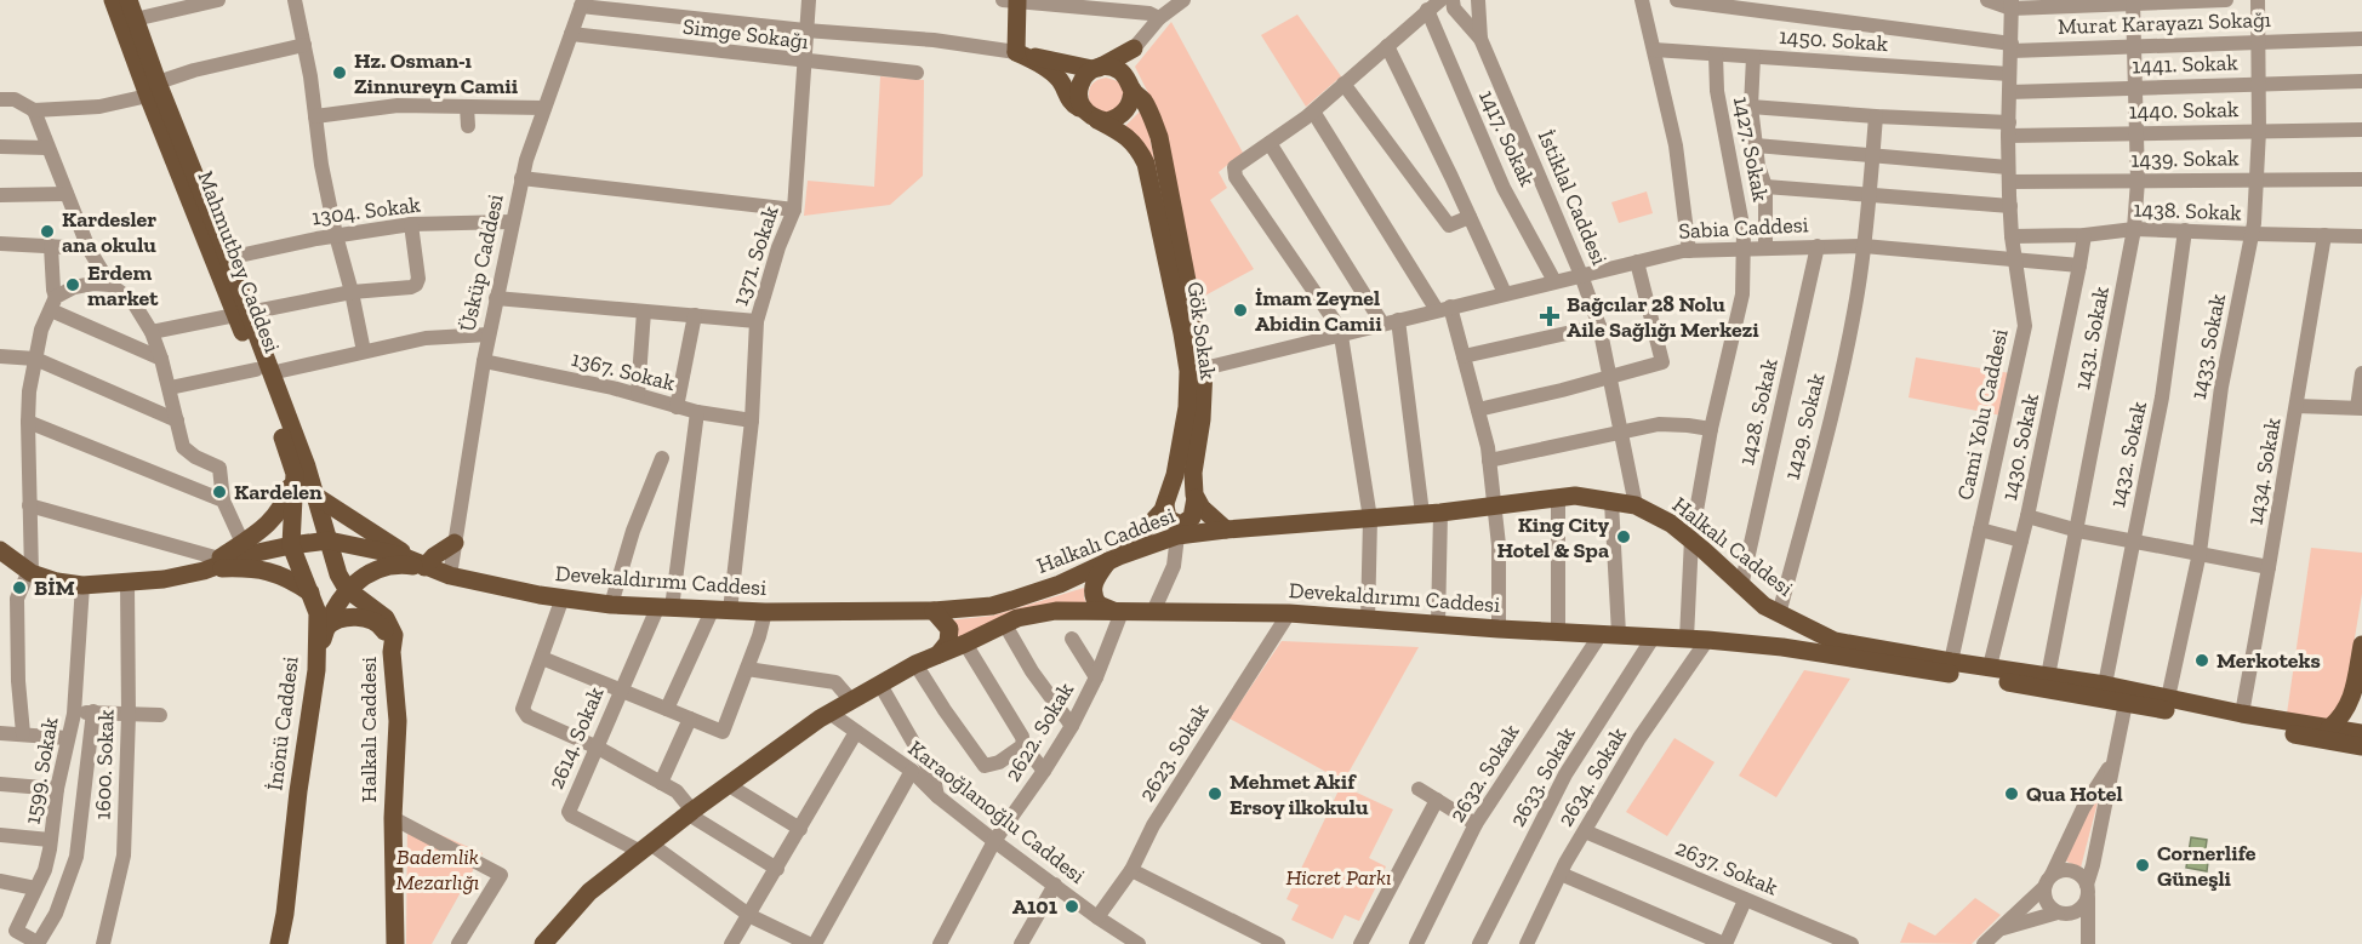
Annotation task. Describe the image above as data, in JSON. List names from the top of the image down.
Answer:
{
  "streets": {
    "main road": [
      "Mahmutbey Caddesi",
      "Gök Sokak",
      "Halkalı Caddesi",
      "Devekaldırımı Caddesi",
      "İnönü Caddesi"
    ],
    "street": [
      "Murat Karayazı Sokağı",
      "Simge Sokağı",
      "1450. Sokak",
      "1441. Sokak",
      "1440. Sokak",
      "1417. Sokak",
      "1427. Sokak",
      "1439. Sokak",
      "İstiklal Caddesi",
      "1304. Sokak",
      "1438. Sokak",
      "Sabia Caddesi",
      "1371. Sokak",
      "Üsküp Caddesi",
      "1431. Sokak",
      "1433. Sokak",
      "1367. Sokak",
      "1428. Sokak",
      "Cami Yolu Caddesi",
      "1429. Sokak",
      "1430. Sokak",
      "1432. Sokak",
      "1434. Sokak",
      "2622. Sokak",
      "2614. Sokak",
      "2623. Sokak",
      "1600. Sokak",
      "1599. Sokak",
      "2632. Sokak",
      "2633. Sokak",
      "2634. Sokak",
      "Karaoğlanoğlu Caddesi",
      "2637. Sokak"
    ]
  },
  "crossings": [
    ["Murat Karayazı Sokağı", "1431. Sokak"],
    ["Murat Karayazı Sokağı", "1433. Sokak"],
    ["Murat Karayazı Sokağı", "Cami Yolu Caddesi"],
    ["Simge Sokağı", "1371. Sokak"],
    ["Simge Sokağı", "Üsküp Caddesi"],
    ["1450. Sokak", "1427. Sokak"],
    ["1450. Sokak", "Cami Yolu Caddesi"],
    ["1441. Sokak", "1431. Sokak"],
    ["1441. Sokak", "1433. Sokak"],
    ["1441. Sokak", "Cami Yolu Caddesi"],
    ["1440. Sokak", "1431. Sokak"],
    ["1440. Sokak", "1433. Sokak"],
    ["1440. Sokak", "Cami Yolu Caddesi"],
    ["1440. Sokak", "1429. Sokak"],
    ["1417. Sokak", "Sabia Caddesi"],
    ["1427. Sokak", "Sabia Caddesi"],
    ["1427. Sokak", "Halkalı Caddesi"],
    ["1427. Sokak", "Devekaldırımı Caddesi"],
    ["1439. Sokak", "1431. Sokak"],
    ["1439. Sokak", "1433. Sokak"],
    ["1439. Sokak", "Cami Yolu Caddesi"],
    ["1439. Sokak", "1429. Sokak"],
    ["İstiklal Caddesi", "Sabia Caddesi"],
    ["İstiklal Caddesi", "Halkalı Caddesi"],
    ["1304. Sokak", "Mahmutbey Caddesi"],
    ["1304. Sokak", "Üsküp Caddesi"],
    ["1438. Sokak", "1431. Sokak"],
    ["1438. Sokak", "1433. Sokak"],
    ["1438. Sokak", "Cami Yolu Caddesi"],
    ["1438. Sokak", "1430. Sokak"],
    ["1438. Sokak", "1432. Sokak"],
    ["1438. Sokak", "1434. Sokak"],
    ["Sabia Caddesi", "Gök Sokak"],
    ["Sabia Caddesi", "1428. Sokak"],
    ["Sabia Caddesi", "Cami Yolu Caddesi"],
    ["Sabia Caddesi", "1429. Sokak"],
    ["Sabia Caddesi", "1430. Sokak"],
    ["1371. Sokak", "1367. Sokak"],
    ["1371. Sokak", "Devekaldırımı Caddesi"],
    ["Mahmutbey Caddesi", "Halkalı Caddesi"],
    ["Mahmutbey Caddesi", "Devekaldırımı Caddesi"],
    ["Mahmutbey Caddesi", "İnönü Caddesi"],
    ["Üsküp Caddesi", "1367. Sokak"],
    ["Üsküp Caddesi", "Devekaldırımı Caddesi"],
    ["Gök Sokak", "Halkalı Caddesi"],
    ["1431. Sokak", "Halkalı Caddesi"],
    ["1433. Sokak", "Halkalı Caddesi"],
    ["1367. Sokak", "2614. Sokak"],
    ["1428. Sokak", "Halkalı Caddesi"],
    ["Cami Yolu Caddesi", "Halkalı Caddesi"],
    ["1429. Sokak", "Halkalı Caddesi"],
    ["1430. Sokak", "Halkalı Caddesi"],
    ["1432. Sokak", "Halkalı Caddesi"],
    ["1434. Sokak", "Halkalı Caddesi"],
    ["Halkalı Caddesi", "Devekaldırımı Caddesi"],
    ["Devekaldırımı Caddesi", "İnönü Caddesi"],
    ["Devekaldırımı Caddesi", "2622. Sokak"],
    ["Devekaldırımı Caddesi", "2614. Sokak"],
    ["Devekaldırımı Caddesi", "2623. Sokak"],
    ["Devekaldırımı Caddesi", "2632. Sokak"],
    ["Devekaldırımı Caddesi", "2633. Sokak"],
    ["Devekaldırımı Caddesi", "2634. Sokak"],
    ["2622. Sokak", "Karaoğlanoğlu Caddesi"],
    ["2623. Sokak", "Karaoğlanoğlu Caddesi"],
    ["2634. Sokak", "2637. Sokak"]
  ],
  "parks": ["Bademlik Mezarlığı", "Hicret Parkı"],
  "places": {
    "other": [
      "Hz. Osman-ı Zinnureyn Camii",
      "Kardesler ana okulu",
      "Erdem market",
      "İmam Zeynel Abidin Camii",
      "Kardelen",
      "King City Hotel & Spa",
      "BİM",
      "Merkoteks",
      "Mehmet Akif Ersoy ilkokulu",
      "Qua Hotel",
      "Cornerlife Güneşli",
      "A101"
    ],
    "health": ["Bağcılar 28 Nolu Aile Sağlığı Merkezi"]
  }
}
